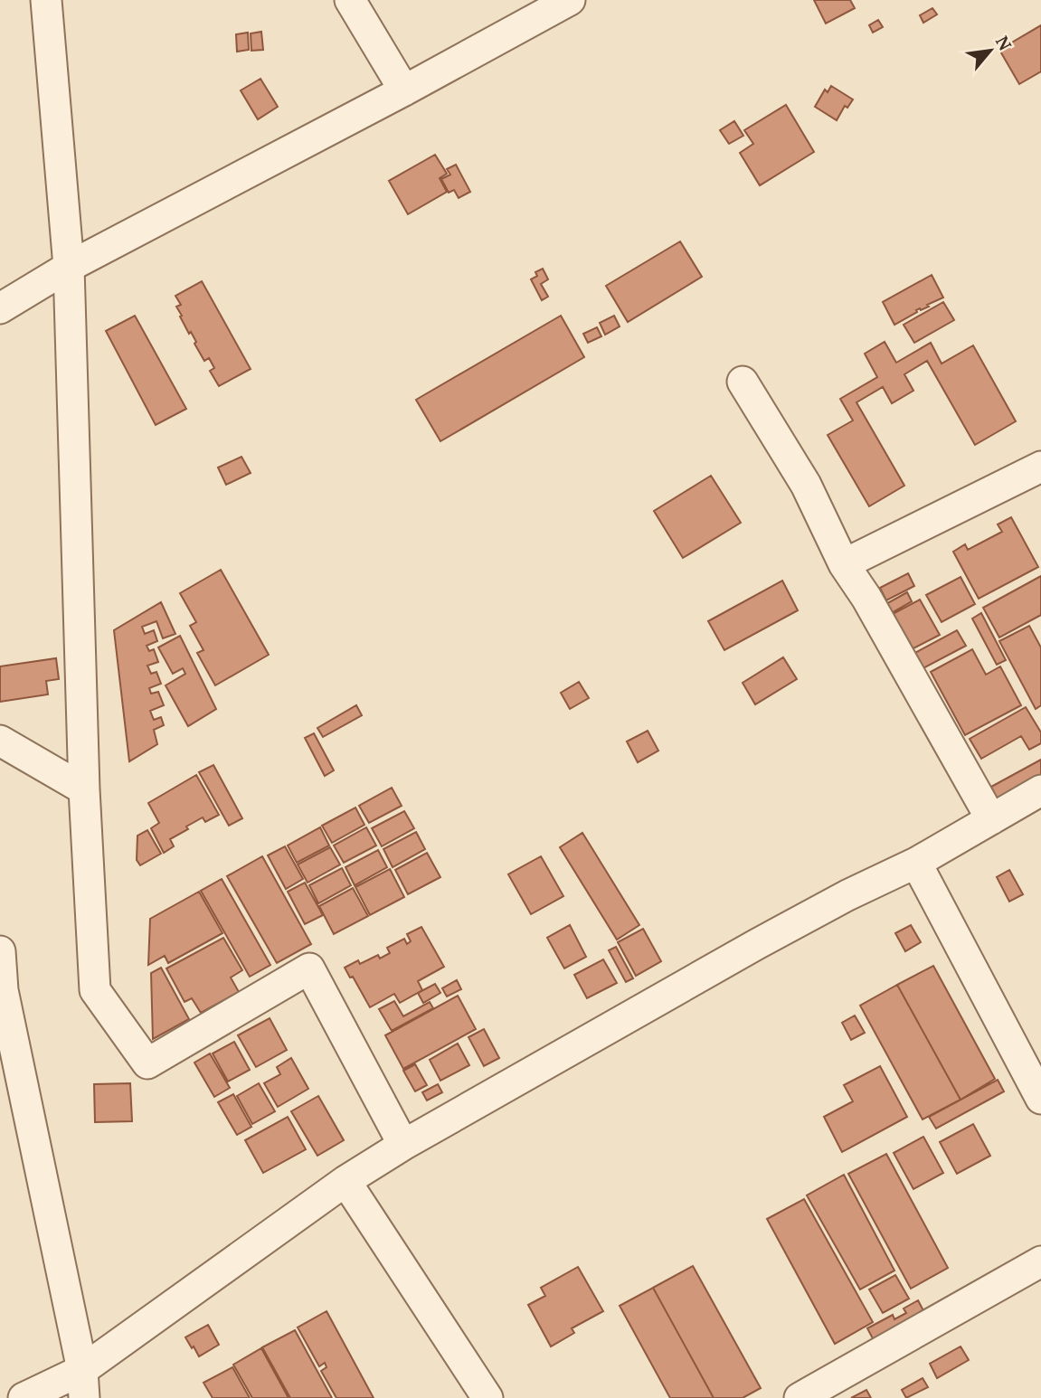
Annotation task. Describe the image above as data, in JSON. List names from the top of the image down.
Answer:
{
  "north": "top right"
}
